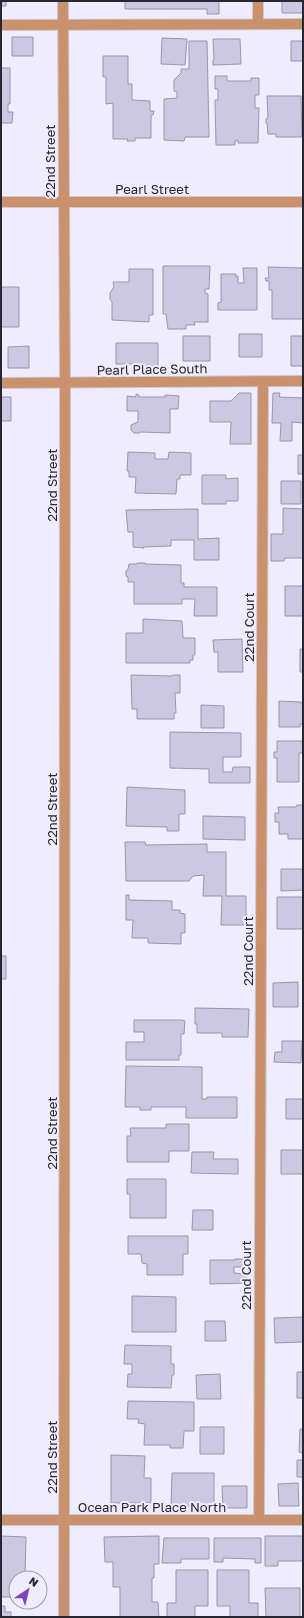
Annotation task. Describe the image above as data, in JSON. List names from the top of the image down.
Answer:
{
  "streets": {
    "street": [
      "22nd Street",
      "Pearl Street",
      "Pearl Place South",
      "22nd Court",
      "Ocean Park Place North"
    ]
  },
  "crossings": [
    ["22nd Street", "Pearl Street"],
    ["22nd Street", "Pearl Place South"],
    ["22nd Street", "Ocean Park Place North"],
    ["Pearl Place South", "22nd Court"],
    ["22nd Court", "Ocean Park Place North"]
  ],
  "north": "top right"
}
